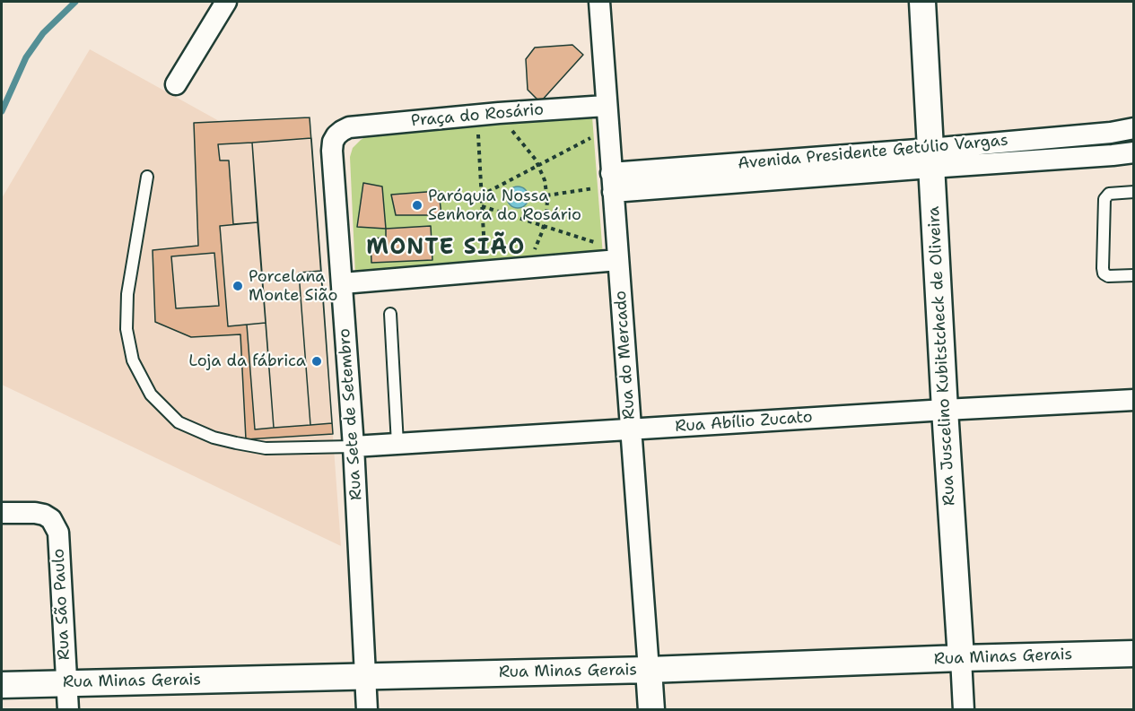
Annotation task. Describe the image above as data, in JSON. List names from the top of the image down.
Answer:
{
  "streets": {
    "street": [
      "Praça do Rosário",
      "Avenida Presidente Getúlio Vargas",
      "Rua do Mercado",
      "Rua Juscelino Kubitstcheck de Oliveira",
      "Rua Sete de Setembro",
      "Rua Abílio Zucato",
      "Rua São Paulo",
      "Rua Minas Gerais"
    ]
  },
  "crossings": [
    ["Praça do Rosário", "Rua do Mercado"],
    ["Praça do Rosário", "Rua Sete de Setembro"],
    ["Avenida Presidente Getúlio Vargas", "Rua do Mercado"],
    ["Avenida Presidente Getúlio Vargas", "Rua Juscelino Kubitstcheck de Oliveira"],
    ["Rua do Mercado", "Rua Abílio Zucato"],
    ["Rua do Mercado", "Rua Minas Gerais"],
    ["Rua Juscelino Kubitstcheck de Oliveira", "Rua Abílio Zucato"],
    ["Rua Juscelino Kubitstcheck de Oliveira", "Rua Minas Gerais"],
    ["Rua Sete de Setembro", "Rua Abílio Zucato"],
    ["Rua Sete de Setembro", "Rua Minas Gerais"],
    ["Rua São Paulo", "Rua Minas Gerais"]
  ],
  "districts": ["MONTE SIÃO"],
  "places": ["Paróquia Nossa Senhora do Rosário", "Porcelana Monte Sião", "Loja da fábrica"]
}
